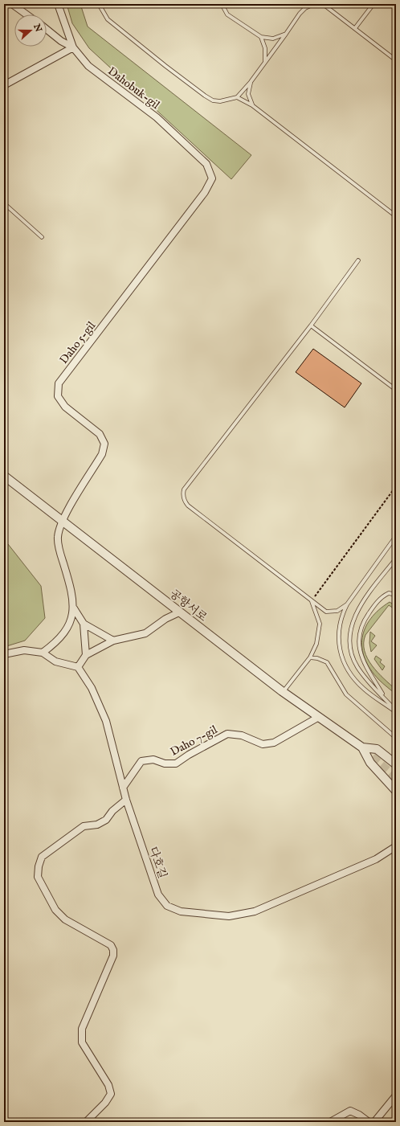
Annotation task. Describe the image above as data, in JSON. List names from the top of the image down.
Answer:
{
  "streets": {
    "street": [
      "Dahobuk-gil",
      "Daho 5-gil",
      "공항서로",
      "Daho 7-gil",
      "다호길"
    ]
  },
  "crossings": [
    ["Dahobuk-gil", "Daho 5-gil"],
    ["Daho 5-gil", "공항서로"],
    ["공항서로", "Daho 7-gil"],
    ["Daho 7-gil", "다호길"]
  ],
  "north": "right"
}
